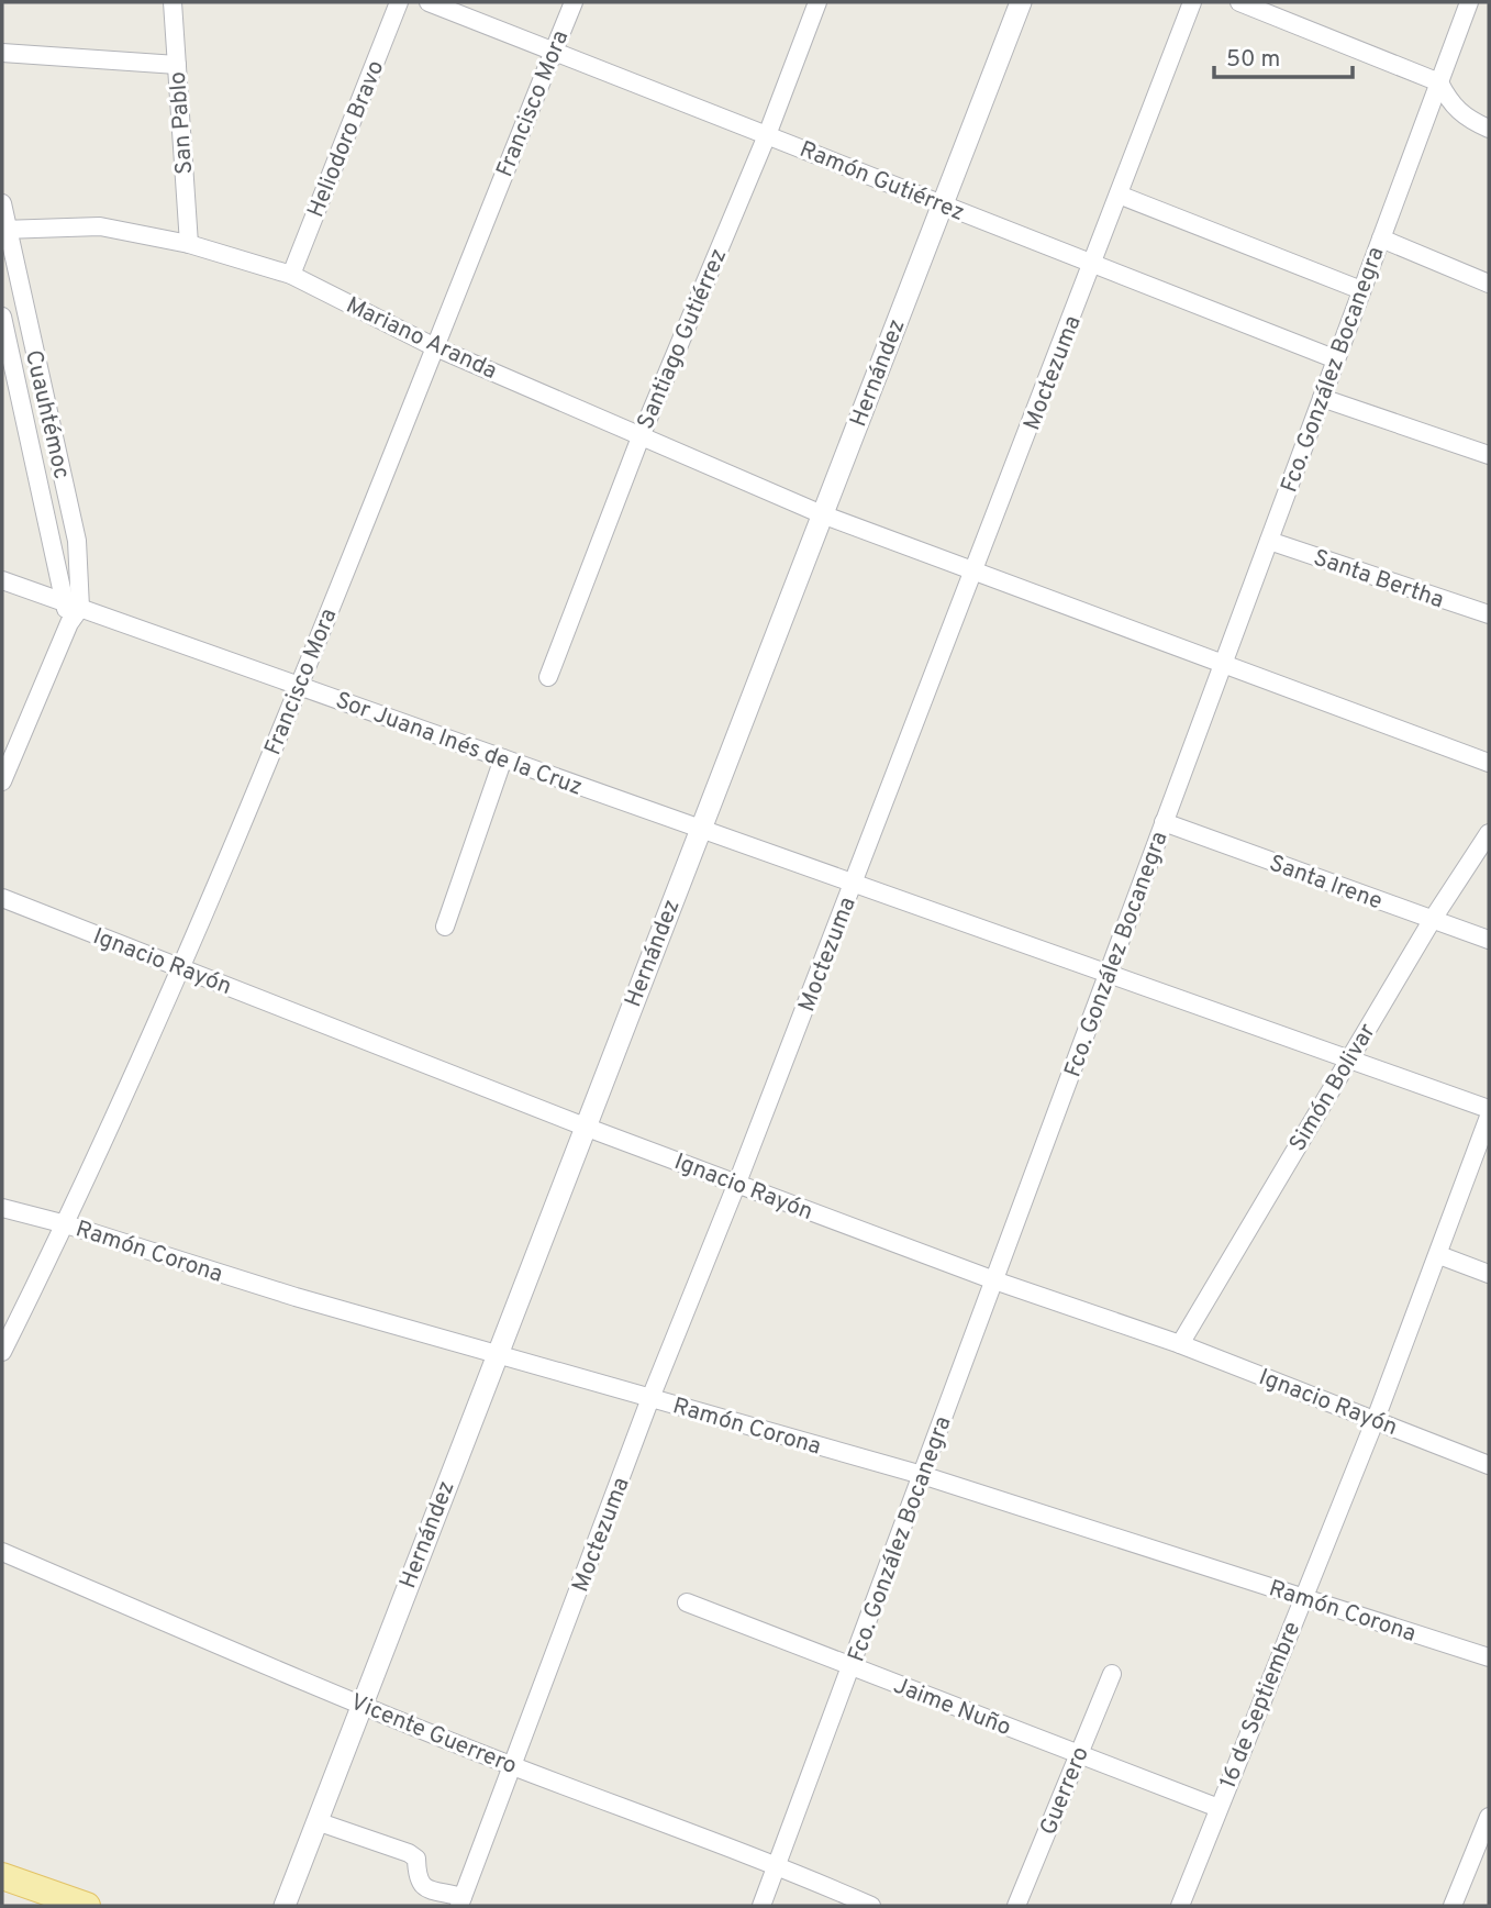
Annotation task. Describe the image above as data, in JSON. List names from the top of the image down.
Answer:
{
  "streets": {
    "street": [
      "Francisco Mora",
      "San Pablo",
      "Heliodoro Bravo",
      "Ramón Gutiérrez",
      "Mariano Aranda",
      "Santiago Gutiérrez",
      "Fco. González Bocanegra",
      "Hernández",
      "Moctezuma",
      "Cuauhtémoc",
      "Santa Bertha",
      "Sor Juana Inés de la Cruz",
      "Santa Irene",
      "Ignacio Rayón",
      "Simón Bolivar",
      "Ramón Corona",
      "16 de Septiembre",
      "Jaime Nuño",
      "Vicente Guerrero",
      "Guerrero"
    ]
  },
  "crossings": [
    ["Francisco Mora", "Ramón Gutiérrez"],
    ["Francisco Mora", "Mariano Aranda"],
    ["Francisco Mora", "Sor Juana Inés de la Cruz"],
    ["Francisco Mora", "Ignacio Rayón"],
    ["Francisco Mora", "Ramón Corona"],
    ["San Pablo", "Mariano Aranda"],
    ["Heliodoro Bravo", "Mariano Aranda"],
    ["Ramón Gutiérrez", "Santiago Gutiérrez"],
    ["Ramón Gutiérrez", "Fco. González Bocanegra"],
    ["Ramón Gutiérrez", "Hernández"],
    ["Ramón Gutiérrez", "Moctezuma"],
    ["Mariano Aranda", "Santiago Gutiérrez"],
    ["Mariano Aranda", "Fco. González Bocanegra"],
    ["Mariano Aranda", "Hernández"],
    ["Mariano Aranda", "Moctezuma"],
    ["Mariano Aranda", "Cuauhtémoc"],
    ["Fco. González Bocanegra", "Santa Bertha"],
    ["Fco. González Bocanegra", "Sor Juana Inés de la Cruz"],
    ["Fco. González Bocanegra", "Santa Irene"],
    ["Fco. González Bocanegra", "Ignacio Rayón"],
    ["Fco. González Bocanegra", "Ramón Corona"],
    ["Fco. González Bocanegra", "Jaime Nuño"],
    ["Fco. González Bocanegra", "Vicente Guerrero"],
    ["Hernández", "Sor Juana Inés de la Cruz"],
    ["Hernández", "Ignacio Rayón"],
    ["Hernández", "Ramón Corona"],
    ["Hernández", "Vicente Guerrero"],
    ["Moctezuma", "Sor Juana Inés de la Cruz"],
    ["Moctezuma", "Ignacio Rayón"],
    ["Moctezuma", "Ramón Corona"],
    ["Moctezuma", "Vicente Guerrero"],
    ["Cuauhtémoc", "Sor Juana Inés de la Cruz"],
    ["Sor Juana Inés de la Cruz", "Simón Bolivar"],
    ["Santa Irene", "Simón Bolivar"],
    ["Ignacio Rayón", "Simón Bolivar"],
    ["Ignacio Rayón", "16 de Septiembre"],
    ["Ramón Corona", "16 de Septiembre"],
    ["16 de Septiembre", "Jaime Nuño"],
    ["Jaime Nuño", "Guerrero"]
  ],
  "scale_bar": "50 m"
}
